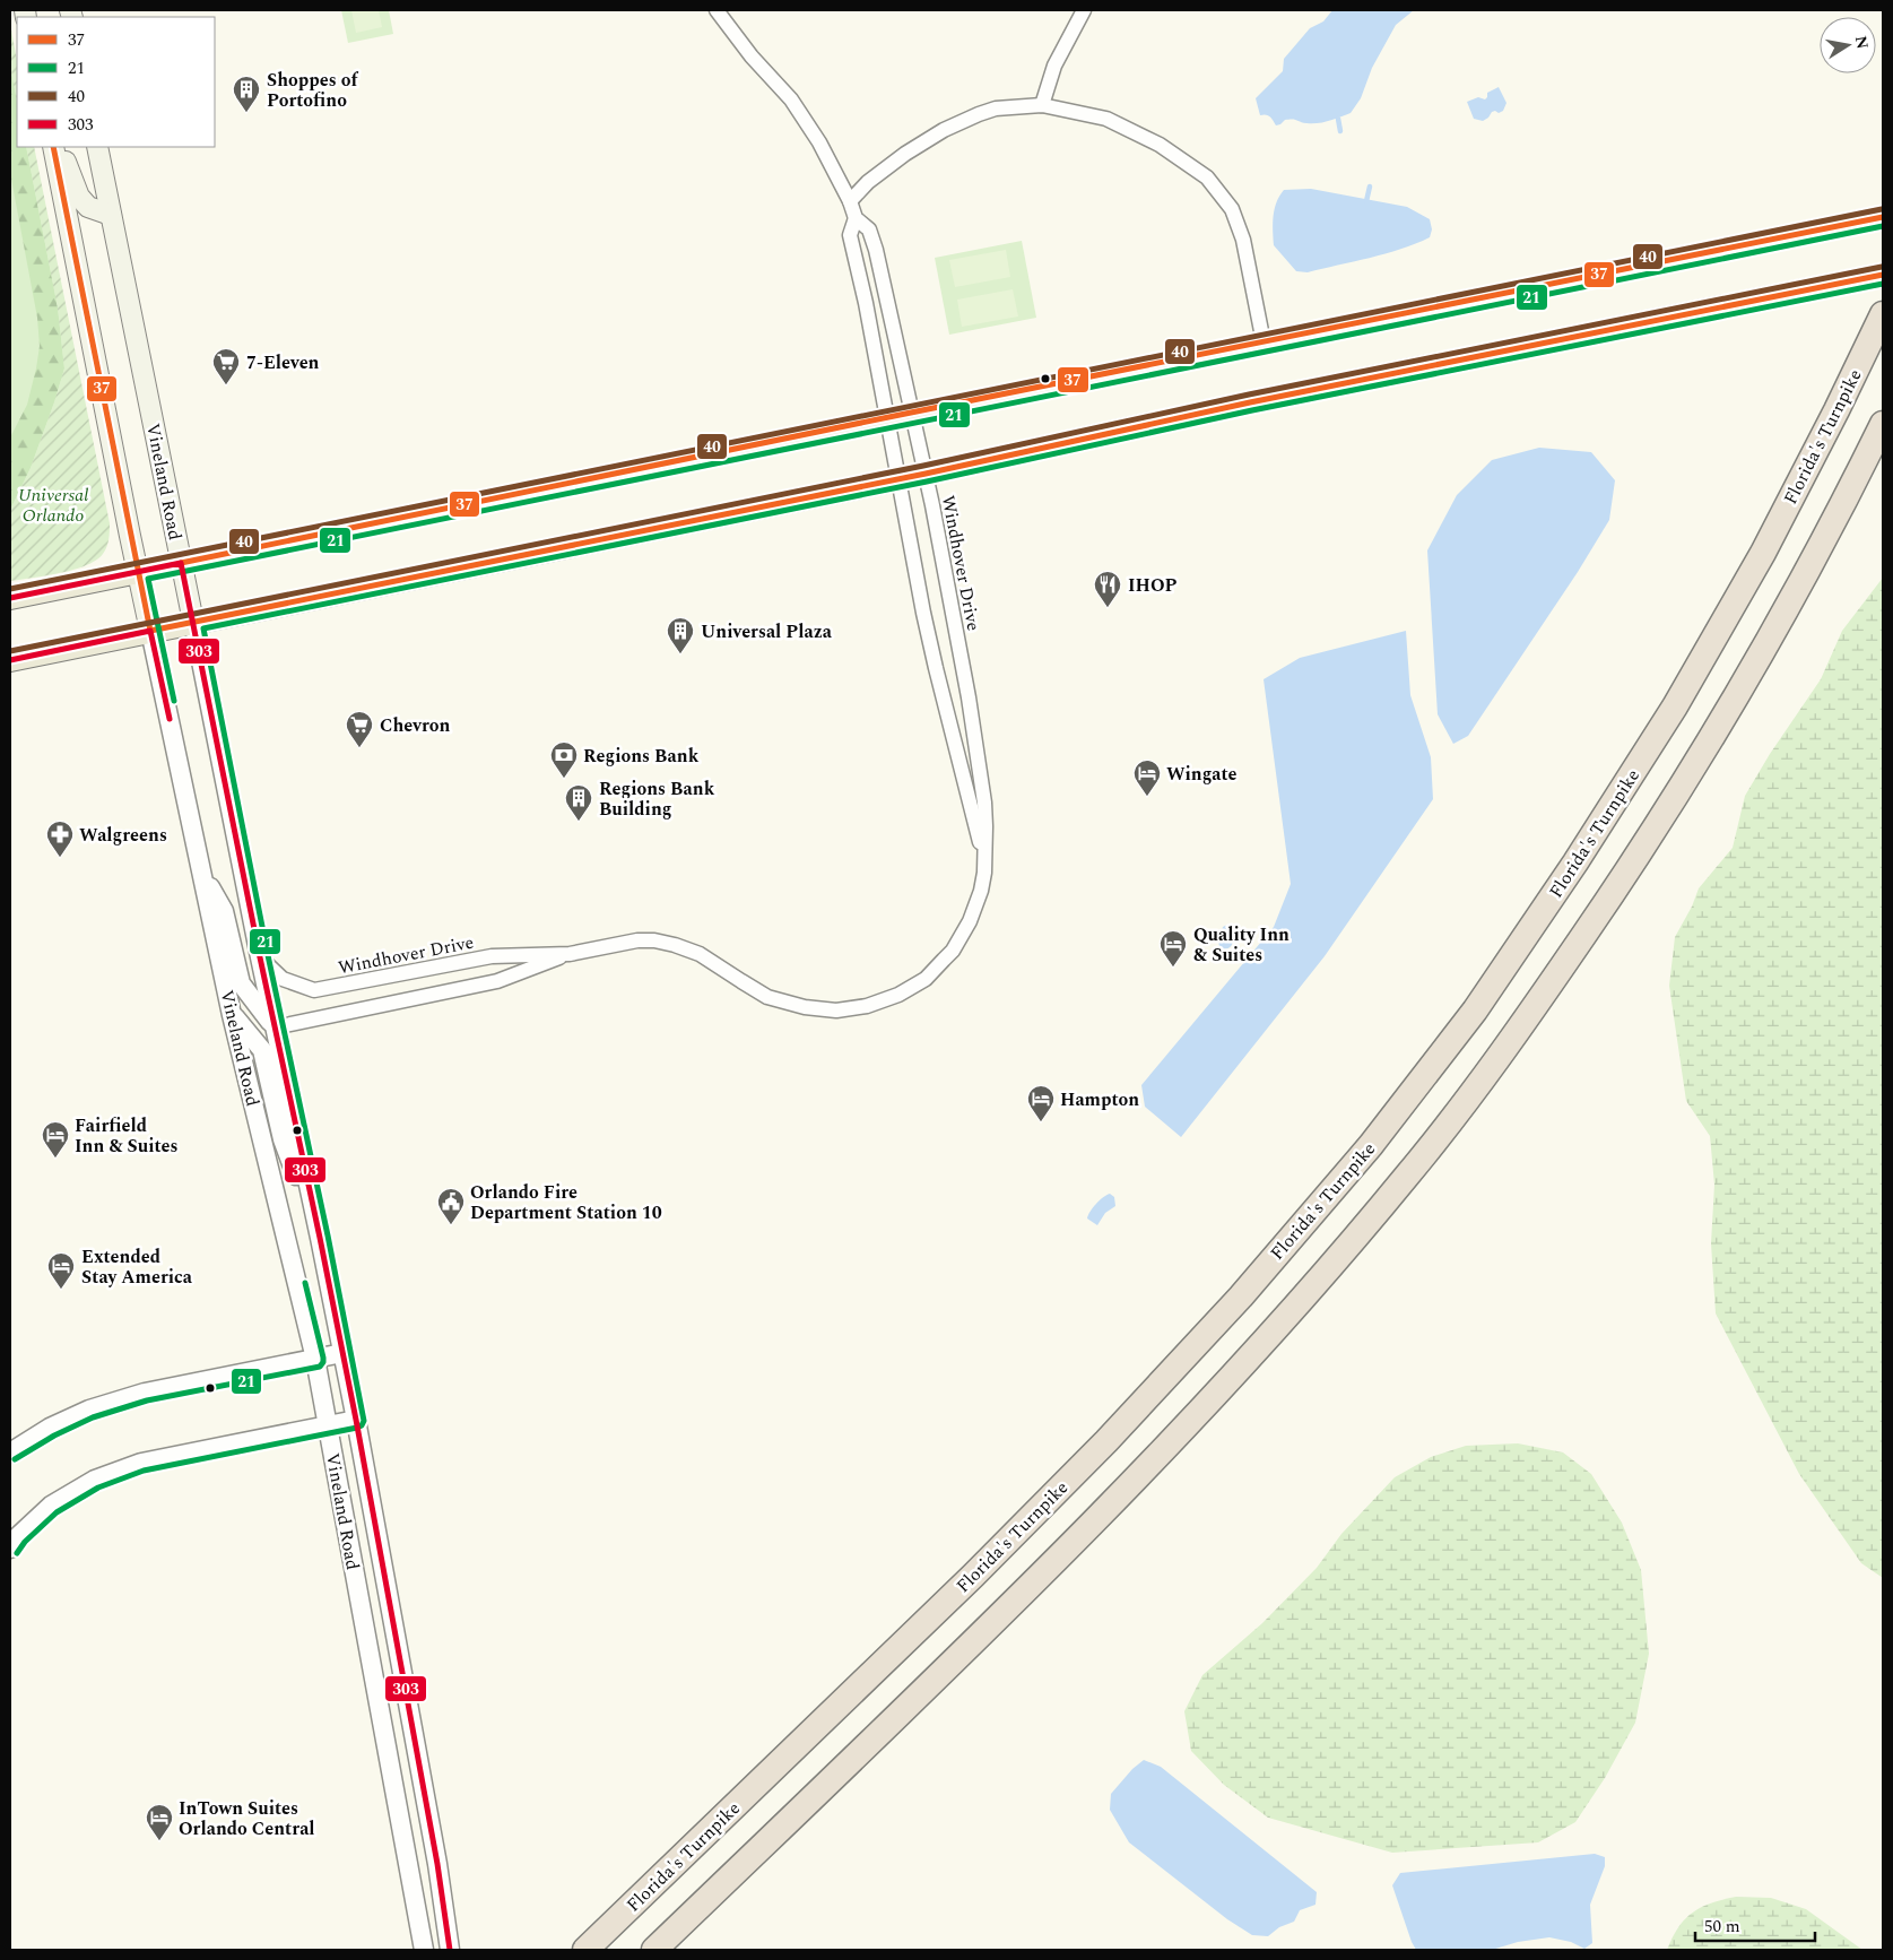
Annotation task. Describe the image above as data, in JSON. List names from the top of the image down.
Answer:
{
  "streets": {
    "highway": ["Florida's Turnpike"],
    "main road": ["Vineland Road"],
    "street": ["Windhover Drive"]
  },
  "crossings": [
    ["Vineland Road", "Windhover Drive"]
  ],
  "parks": ["Universal Orlando"],
  "places": {
    "building": ["Shoppes of Portofino", "Universal Plaza", "Regions Bank Building"],
    "supermarket": ["7-Eleven", "Chevron"],
    "restaurant": ["IHOP"],
    "bank": ["Regions Bank"],
    "hotel": [
      "Wingate",
      "Quality Inn & Suites",
      "Hampton",
      "Fairfield Inn & Suites",
      "Extended Stay America",
      "InTown Suites Orlando Central"
    ],
    "pharmacy": ["Walgreens"],
    "public building": ["Orlando Fire Department Station 10"]
  },
  "lines": [
    "transit line 37",
    "transit line 40",
    "transit line 21",
    "transit line 303"
  ],
  "legend": [
    "37",
    "21",
    "40",
    "303"
  ],
  "scale_bar": "50 m",
  "north": "right"
}
